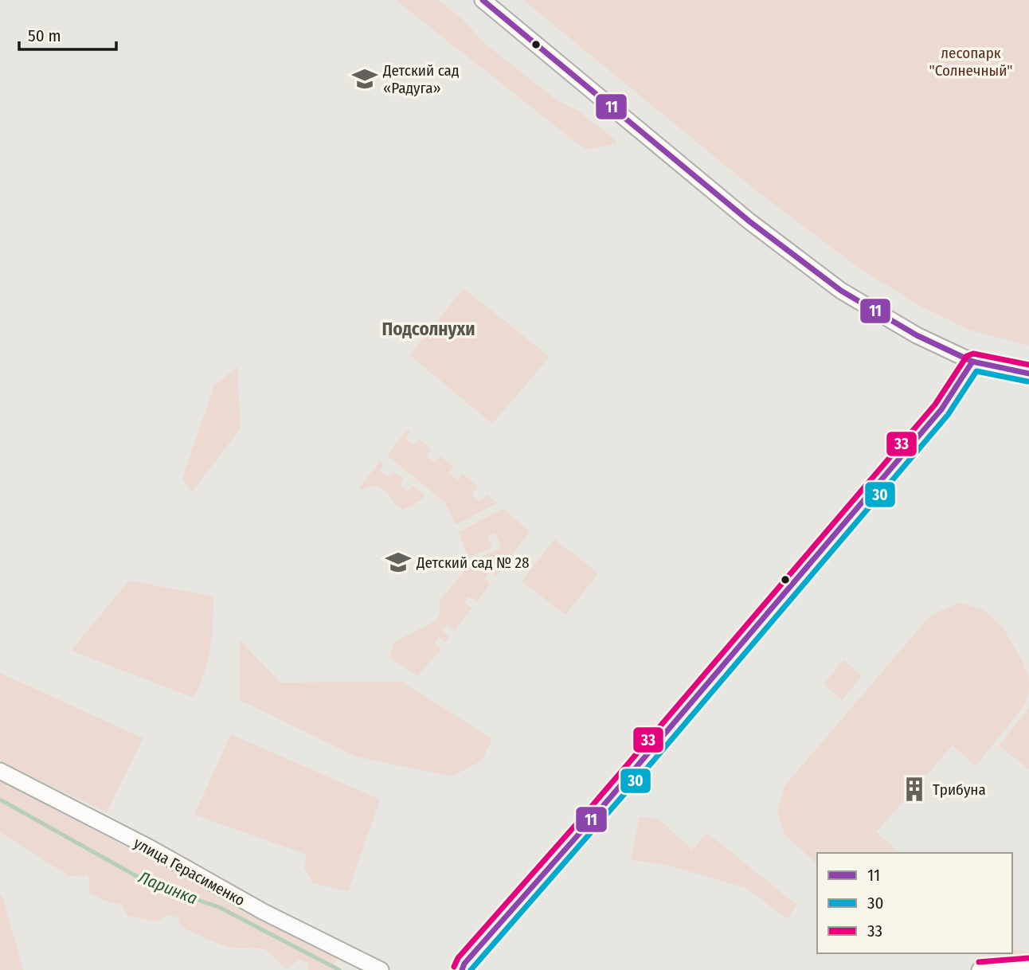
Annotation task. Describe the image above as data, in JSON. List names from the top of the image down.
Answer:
{
  "streets": {
    "street": ["улица Герасименко"]
  },
  "districts": ["Подсолнухи"],
  "water": ["Ларинка"],
  "parks": ["лесопарк \"Солнечный\""],
  "places": {
    "school or university": ["Детский сад «Радуга»", "Детский сад № 28"],
    "building": ["Трибуна"]
  },
  "lines": ["transit line 11", "transit line 33", "transit line 30"],
  "legend": ["11", "30", "33"],
  "scale_bar": "50 m"
}
